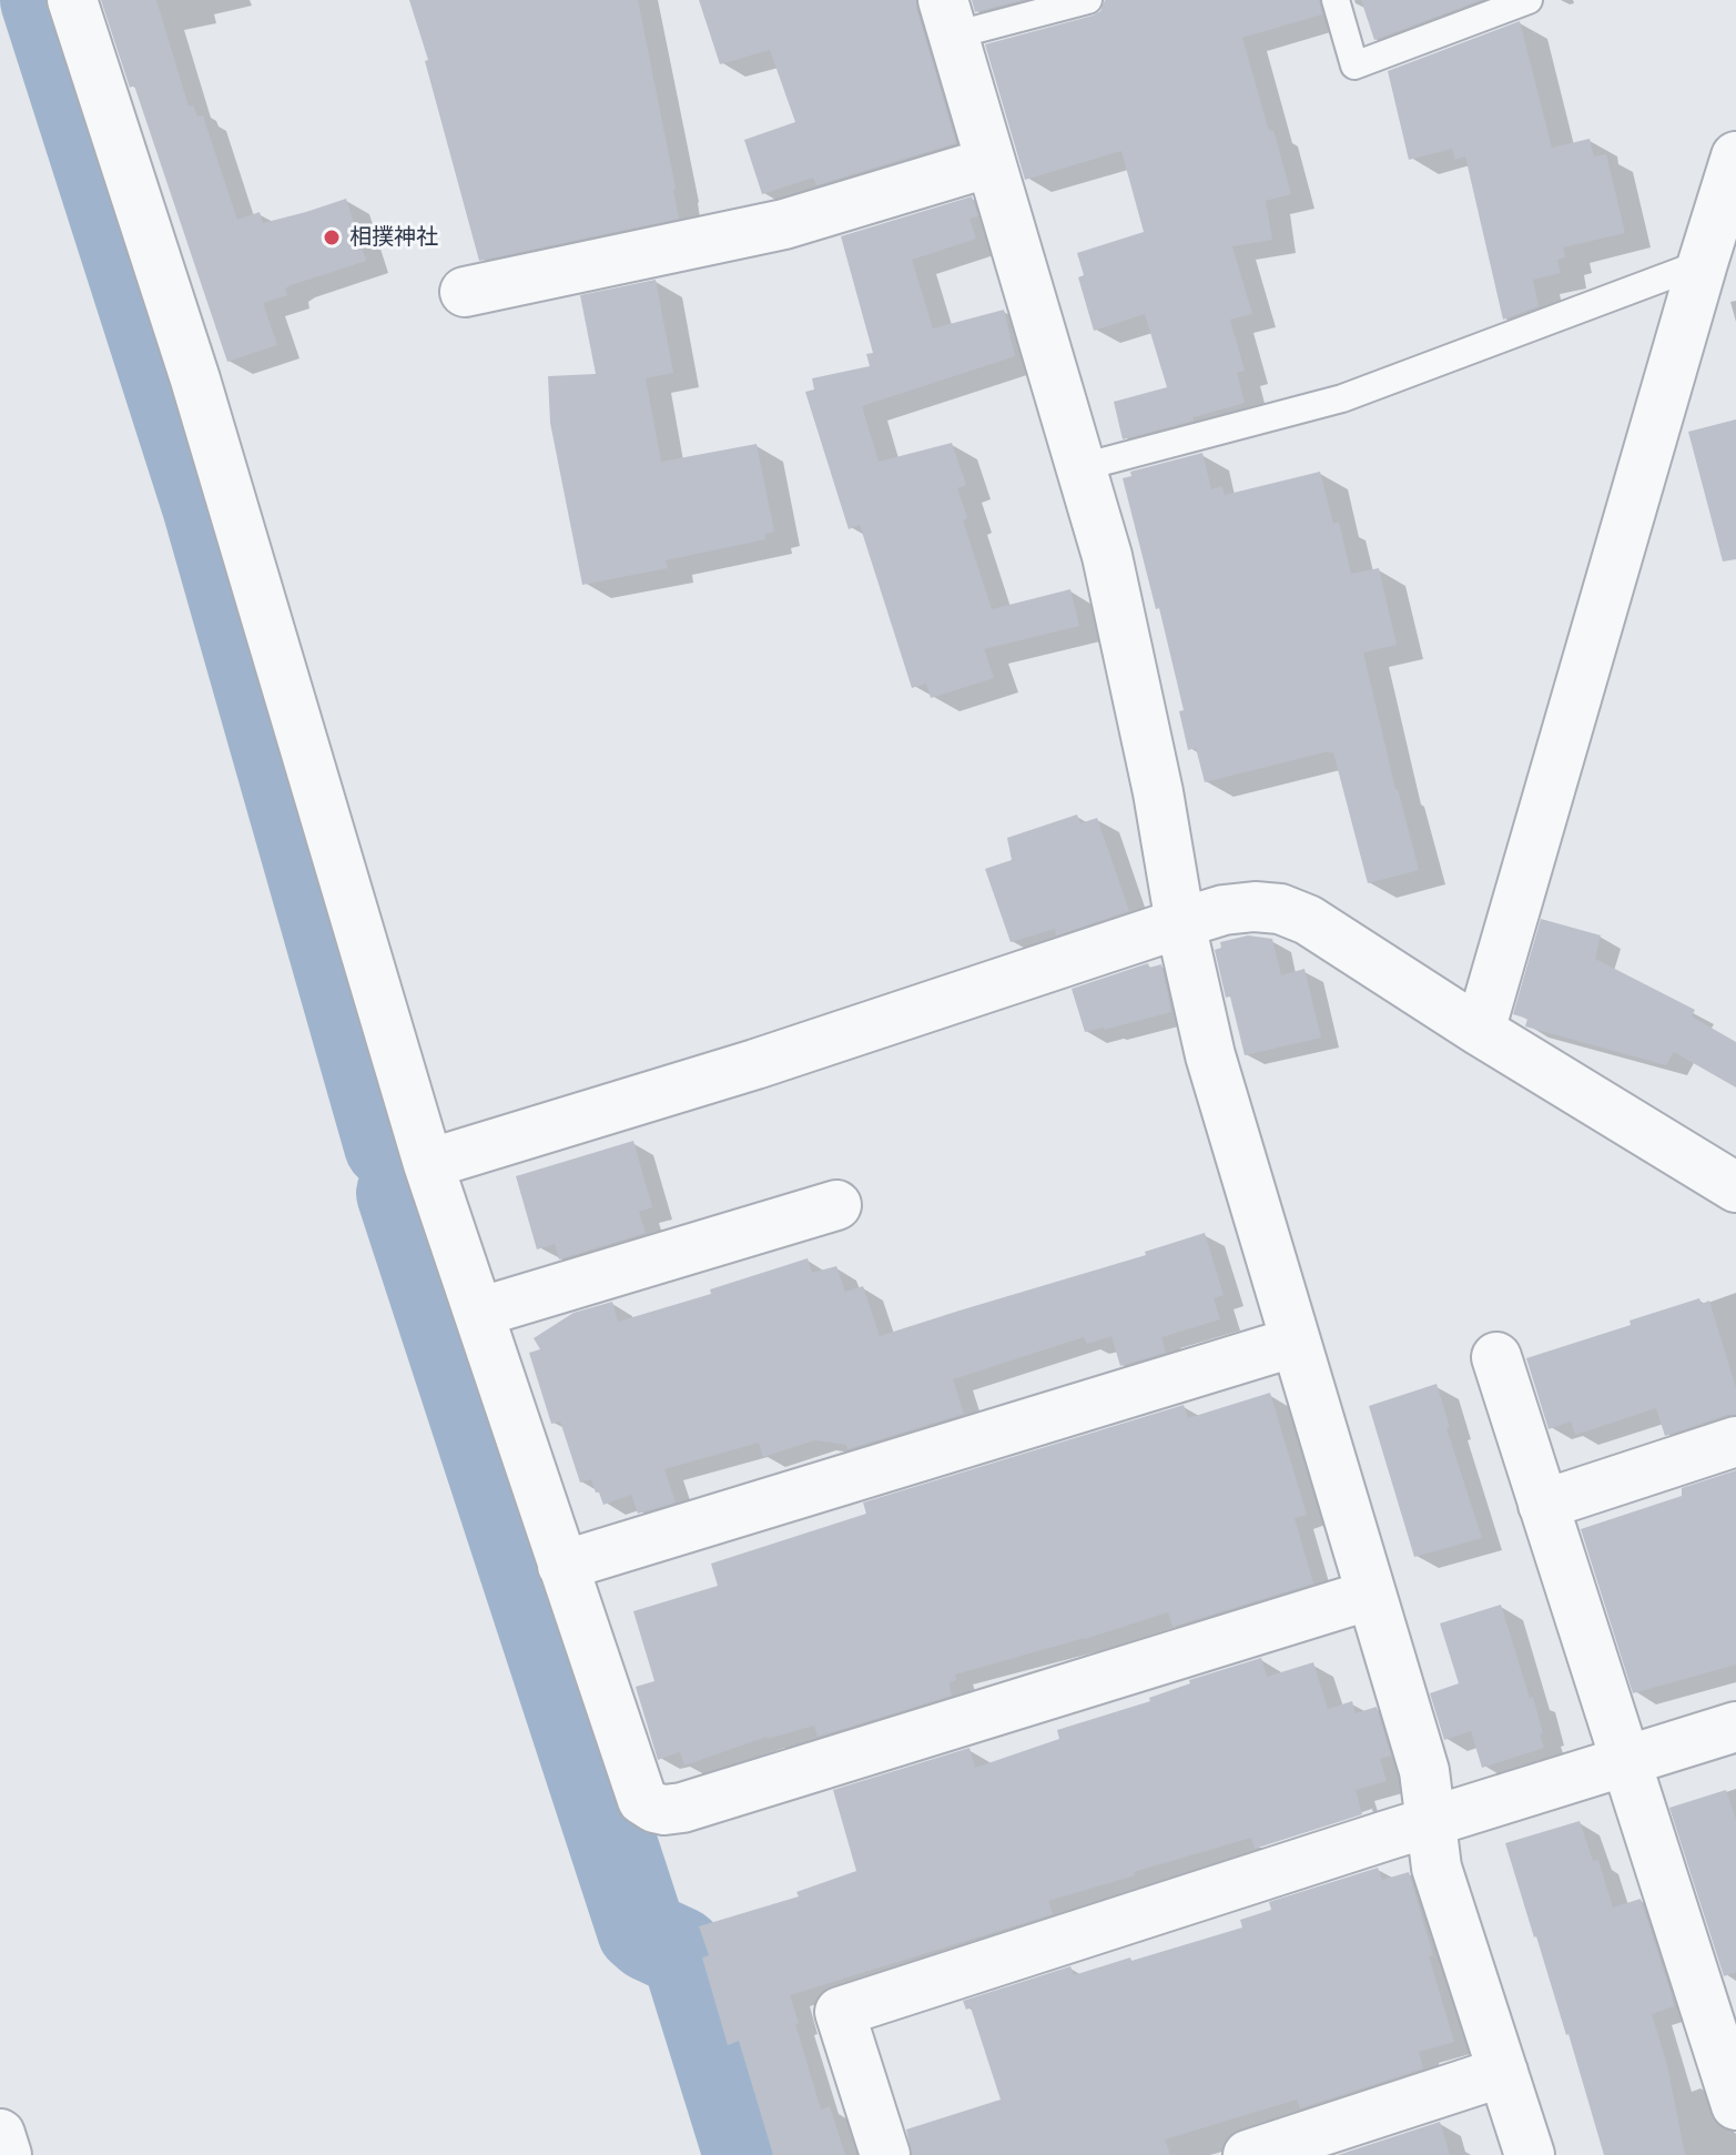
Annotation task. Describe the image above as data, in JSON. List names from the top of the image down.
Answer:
{
  "places": ["相撲神社"]
}
